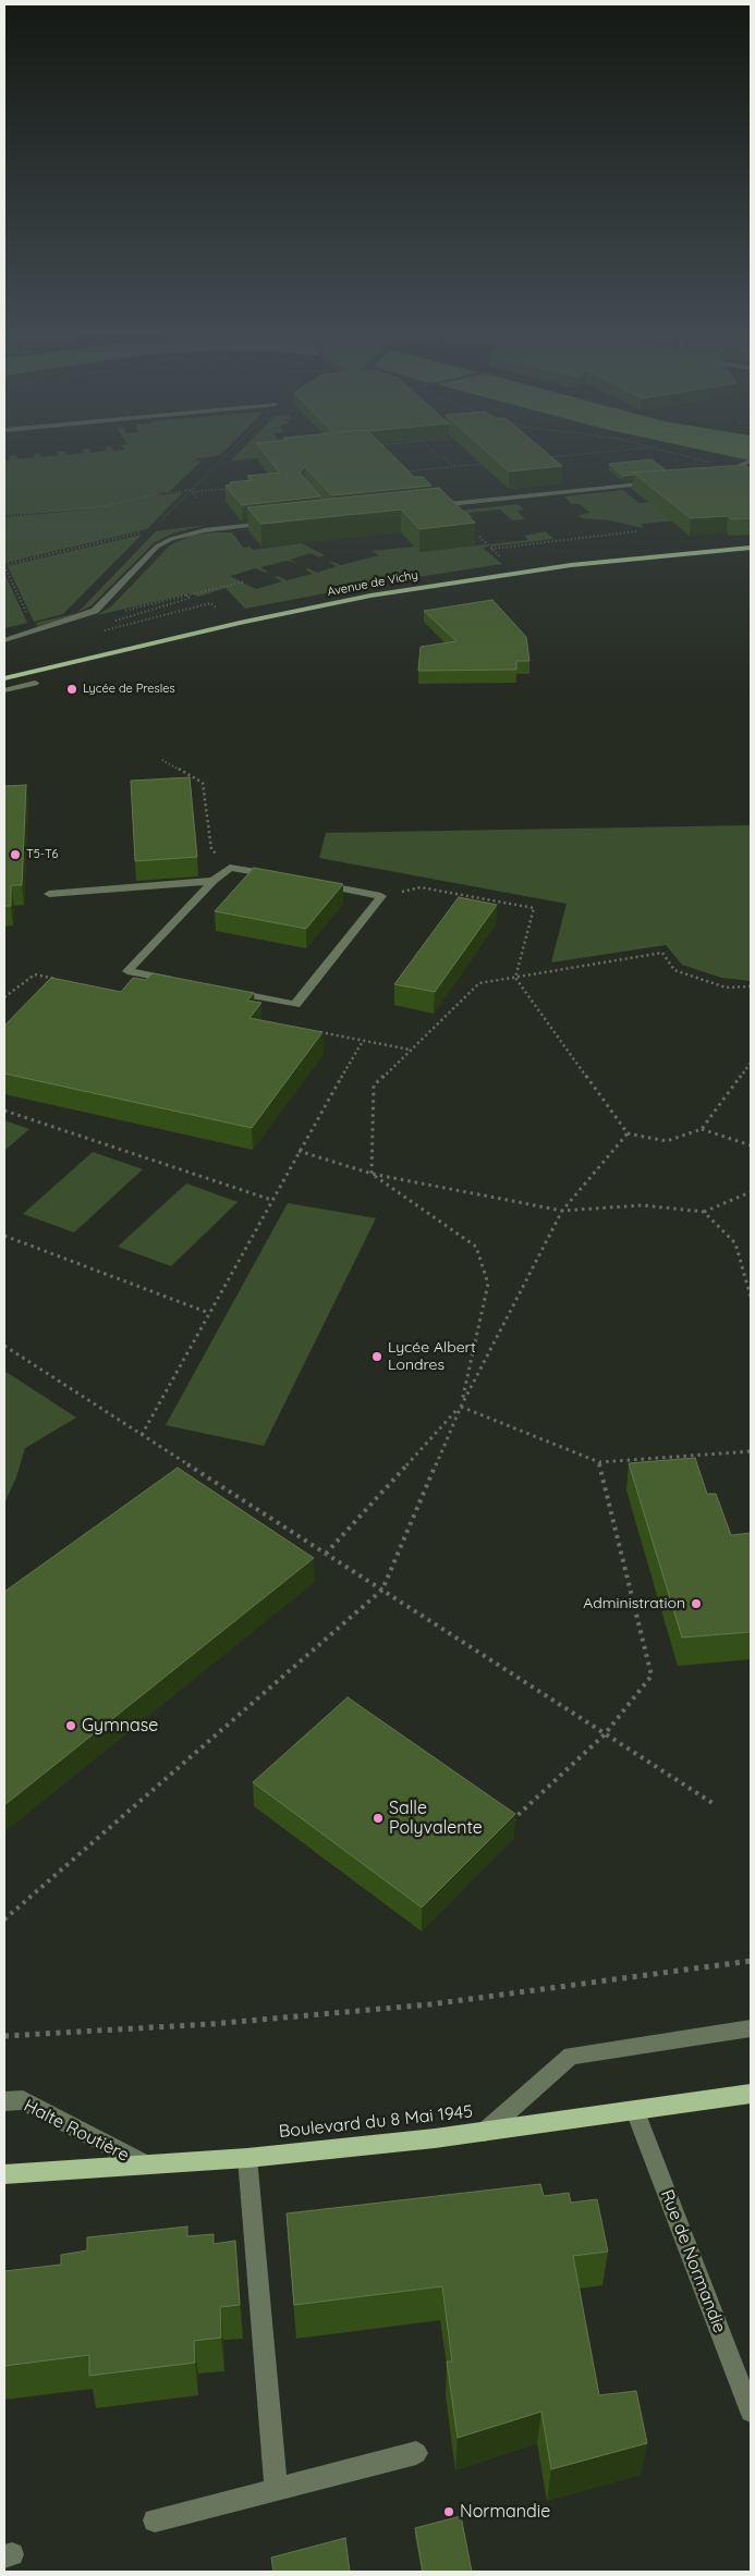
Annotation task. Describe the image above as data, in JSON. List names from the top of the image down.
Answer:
{
  "streets": {
    "main road": ["Avenue de Vichy", "Boulevard du 8 Mai 1945"],
    "street": ["Halte Routière", "Rue de Normandie"]
  },
  "crossings": [
    ["Boulevard du 8 Mai 1945", "Halte Routière"],
    ["Boulevard du 8 Mai 1945", "Rue de Normandie"]
  ],
  "places": [
    "Lycée de Presles",
    "T5-T6",
    "Lycée Albert Londres",
    "Administration",
    "Gymnase",
    "Salle Polyvalente",
    "Normandie"
  ]
}
